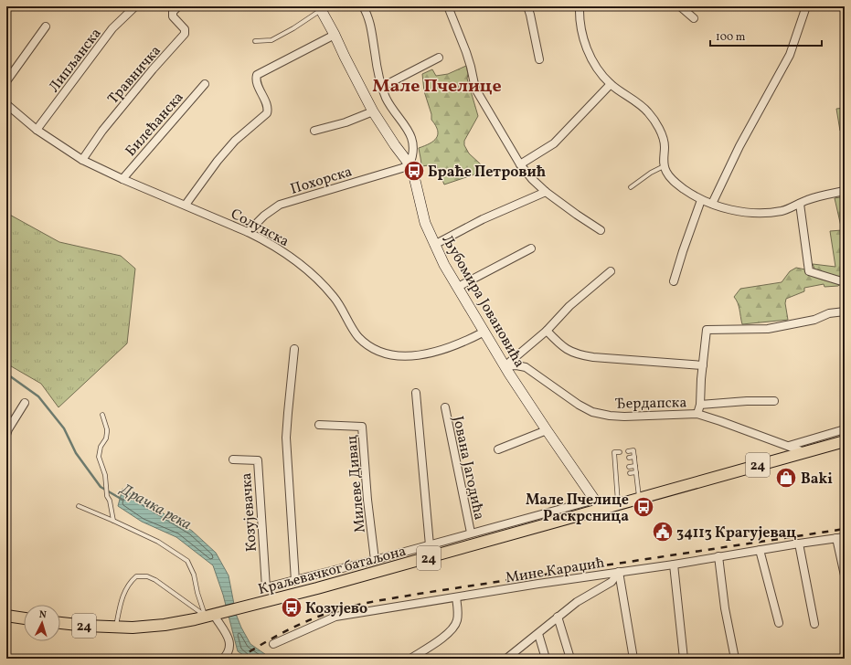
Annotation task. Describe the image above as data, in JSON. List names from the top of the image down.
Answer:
{
  "streets": {
    "main road": ["24", "Краљевачког батаљона"],
    "street": [
      "Липљанска",
      "Травничка",
      "Билећанска",
      "Похорска",
      "Солунска",
      "Љубомира Јовановића",
      "Ђердапска",
      "Јована Јагодића",
      "Милеве Дивац",
      "Козујевачка",
      "Мине Караџић"
    ]
  },
  "crossings": [
    ["Липљанска", "Солунска"],
    ["Травничка", "Солунска"],
    ["Билећанска", "Солунска"],
    ["Похорска", "Солунска"],
    ["Похорска", "Љубомира Јовановића"],
    ["Солунска", "Љубомира Јовановића"],
    ["Љубомира Јовановића", "Ђердапска"],
    ["Љубомира Јовановића", "Краљевачког батаљона"],
    ["Ђердапска", "Краљевачког батаљона"],
    ["24", "Краљевачког батаљона"]
  ],
  "districts": ["Мале Пчелице"],
  "water": ["Драчка река"],
  "places": {
    "bus stop": ["Браће Петровић", "Мале Пчелице Раскрсница", "Козујево"],
    "shop": ["Baki"],
    "public building": ["34113 Крагујевац"]
  },
  "scale_bar": "100 m",
  "north": "top"
}
